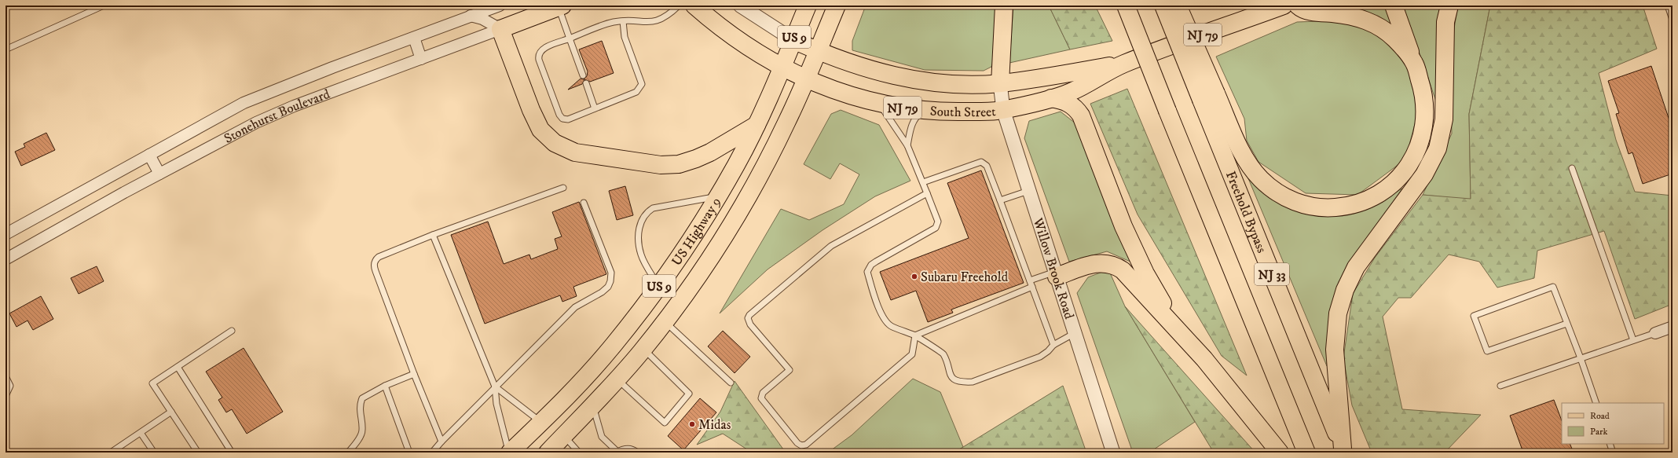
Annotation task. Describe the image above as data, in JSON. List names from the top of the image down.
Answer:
{
  "streets": {
    "main road": [
      "NJ 79",
      "US 9",
      "South Street",
      "Stonehurst Boulevard",
      "Freehold Bypass",
      "US Highway 9",
      "NJ 33"
    ],
    "street": ["Willow Brook Road"]
  },
  "crossings": [
    ["South Street", "US Highway 9"],
    ["South Street", "Willow Brook Road"]
  ],
  "places": ["Subaru Freehold", "Midas"],
  "legend": ["Road", "Park"]
}
